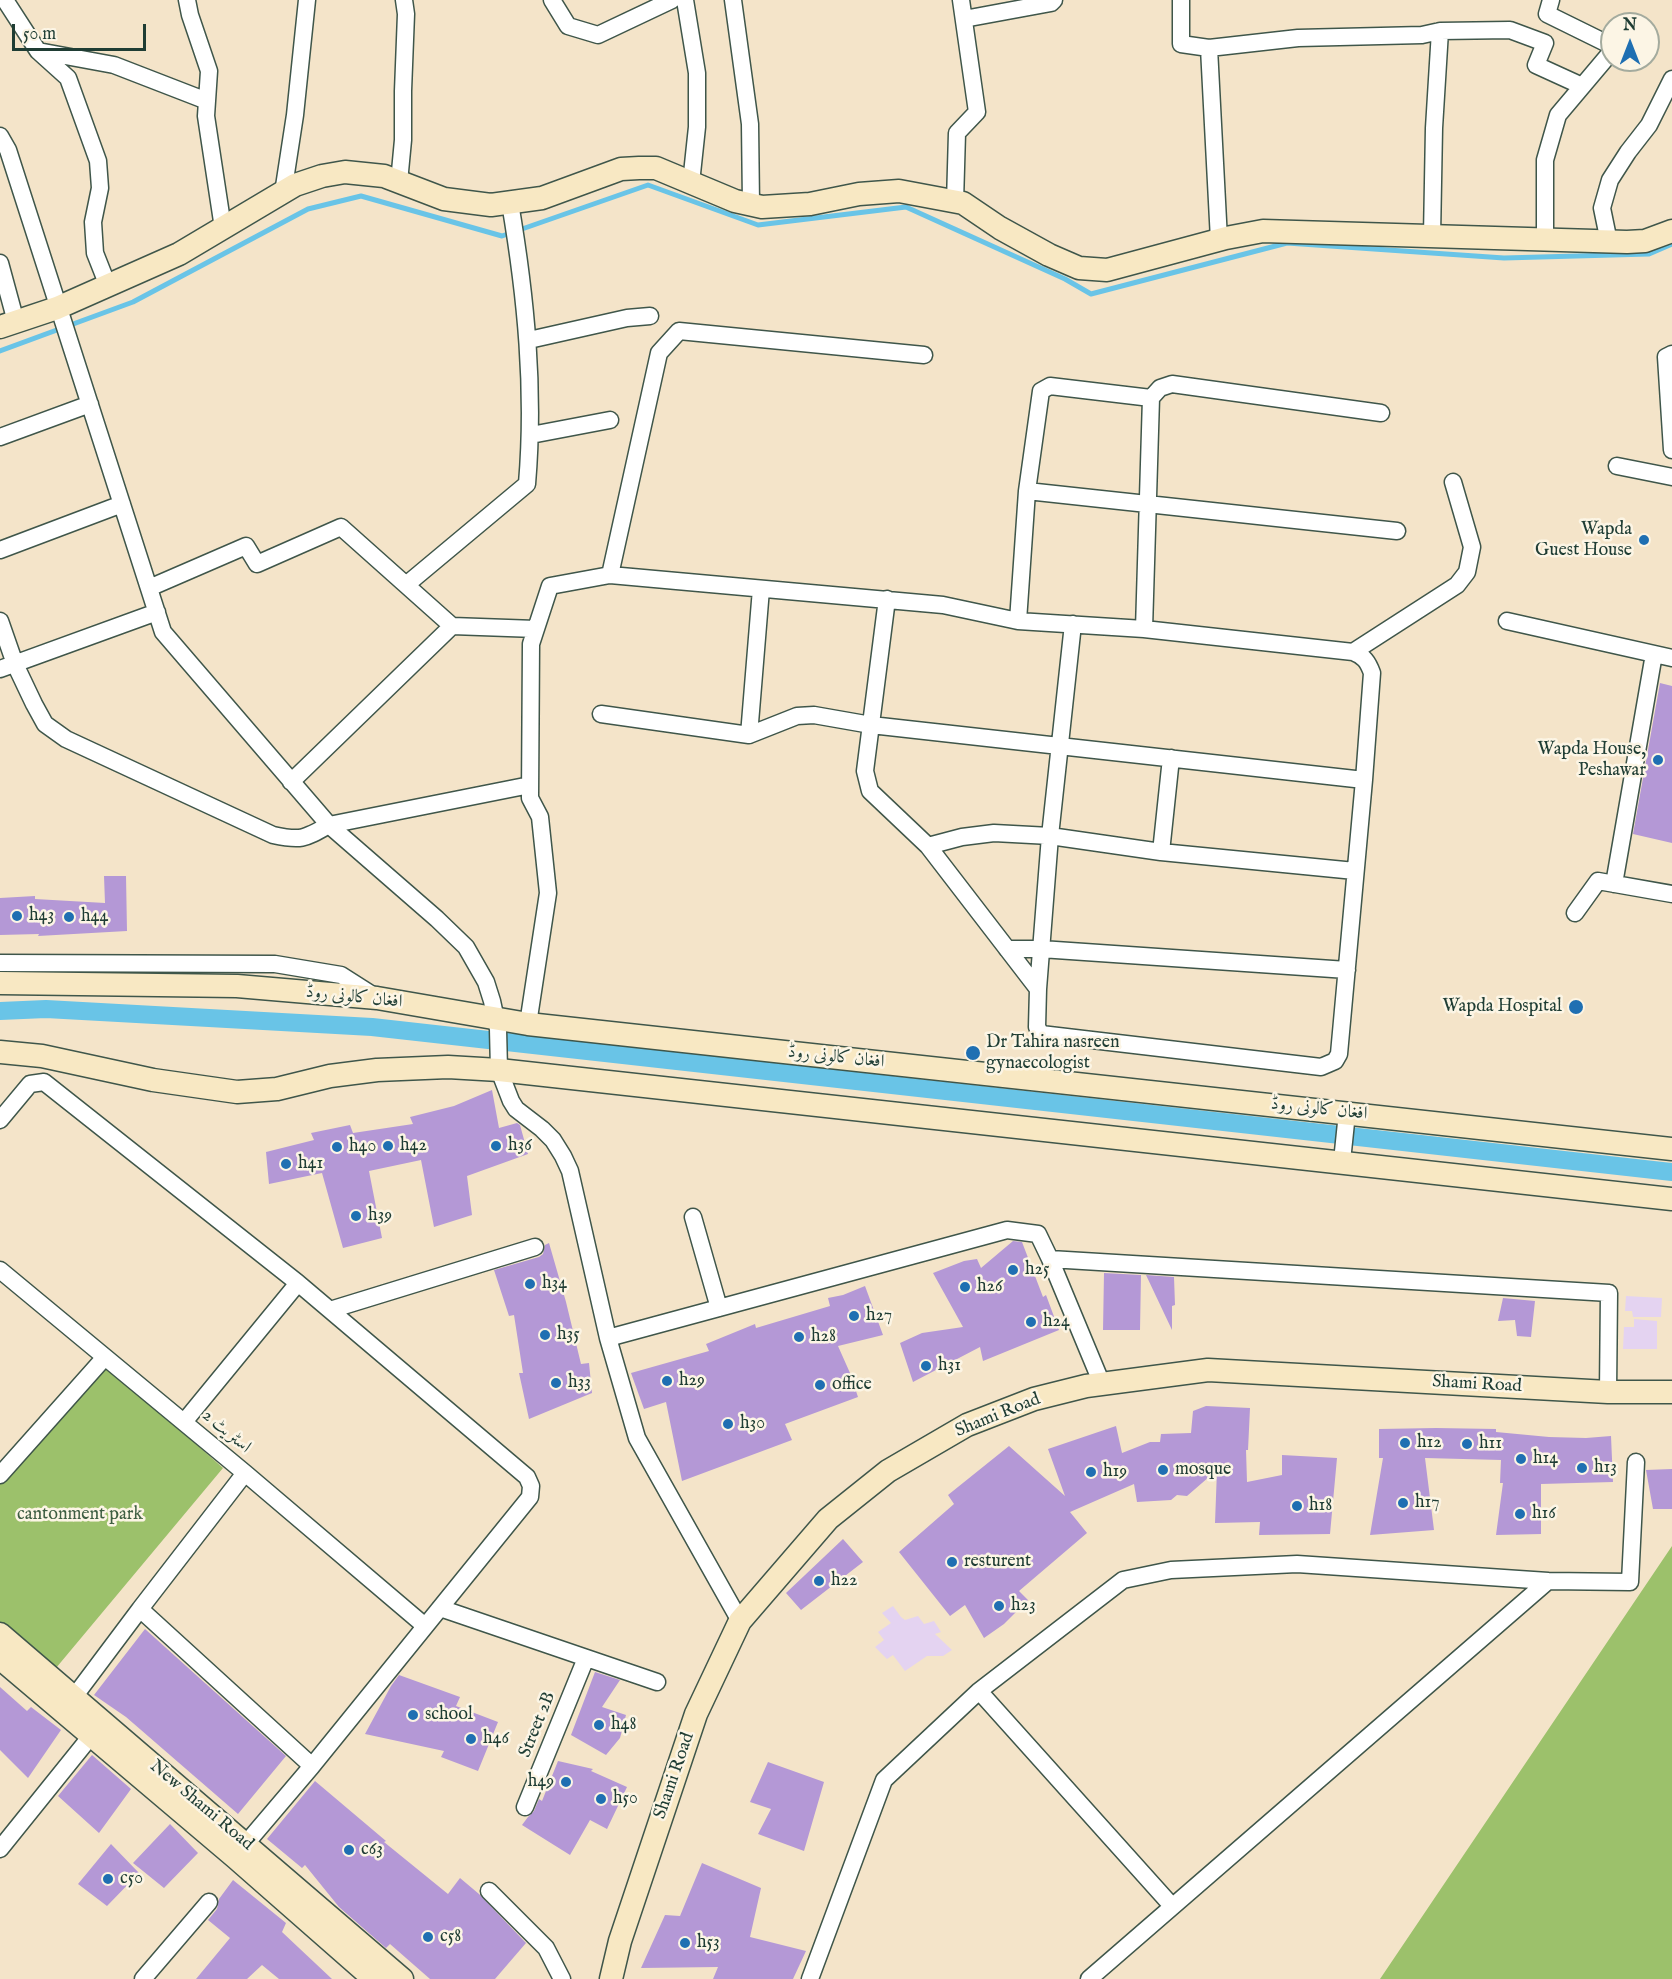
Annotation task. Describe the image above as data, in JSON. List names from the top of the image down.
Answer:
{
  "streets": {
    "street": [
      "افغان کالونی روڈ",
      "Shami Road",
      "اسٹریٹ 2",
      "Street 2B",
      "New Shami Road"
    ]
  },
  "parks": ["cantonment park"],
  "places": [
    "Wapda Guest House",
    "Wapda House, Peshawar",
    "h43",
    "h44",
    "Wapda Hospital",
    "Dr Tahira nasreen gynaecologist",
    "h42",
    "h36",
    "h40",
    "h41",
    "h39",
    "h25",
    "h34",
    "h26",
    "h27",
    "h24",
    "h35",
    "h28",
    "h31",
    "h29",
    "h33",
    "office",
    "h30",
    "h12",
    "h11",
    "h14",
    "h13",
    "mosque",
    "h19",
    "h17",
    "h18",
    "h16",
    "resturent",
    "h22",
    "h23",
    "school",
    "h48",
    "h46",
    "h49",
    "h50",
    "c63",
    "c50",
    "c58",
    "h53"
  ],
  "scale_bar": "50 m",
  "north": "top"
}
